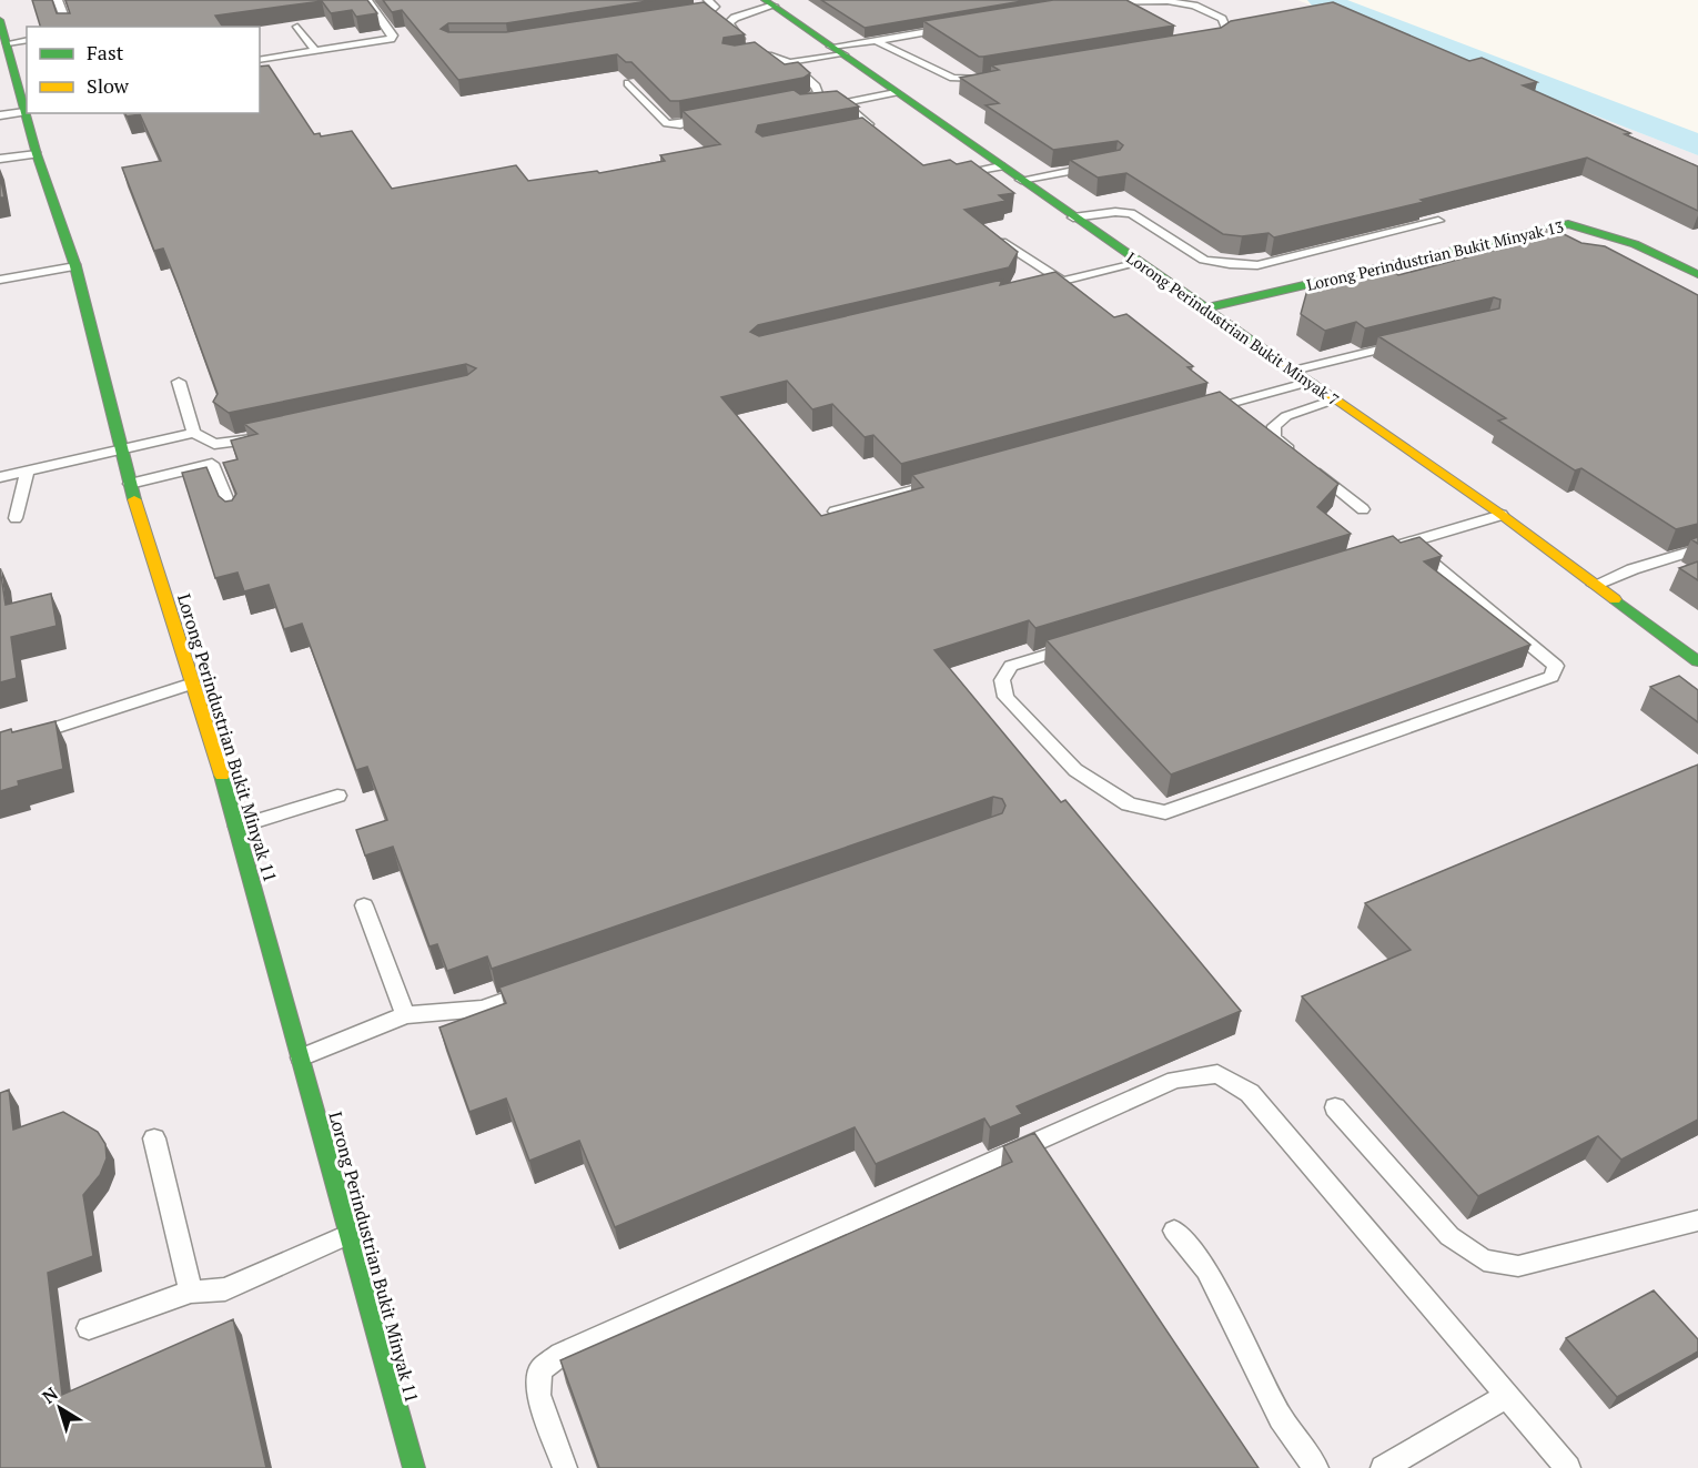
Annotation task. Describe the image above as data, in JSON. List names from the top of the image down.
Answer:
{
  "streets": {
    "street": ["Lorong Perindustrian Bukit Minyak 13", "Lorong Perindustrian Bukit Minyak 7", "Lorong Perindustrian Bukit Minyak 11"]
  },
  "crossings": [
    ["Lorong Perindustrian Bukit Minyak 13", "Lorong Perindustrian Bukit Minyak 7"]
  ],
  "legend": ["Fast", "Slow"],
  "north": "top left"
}
